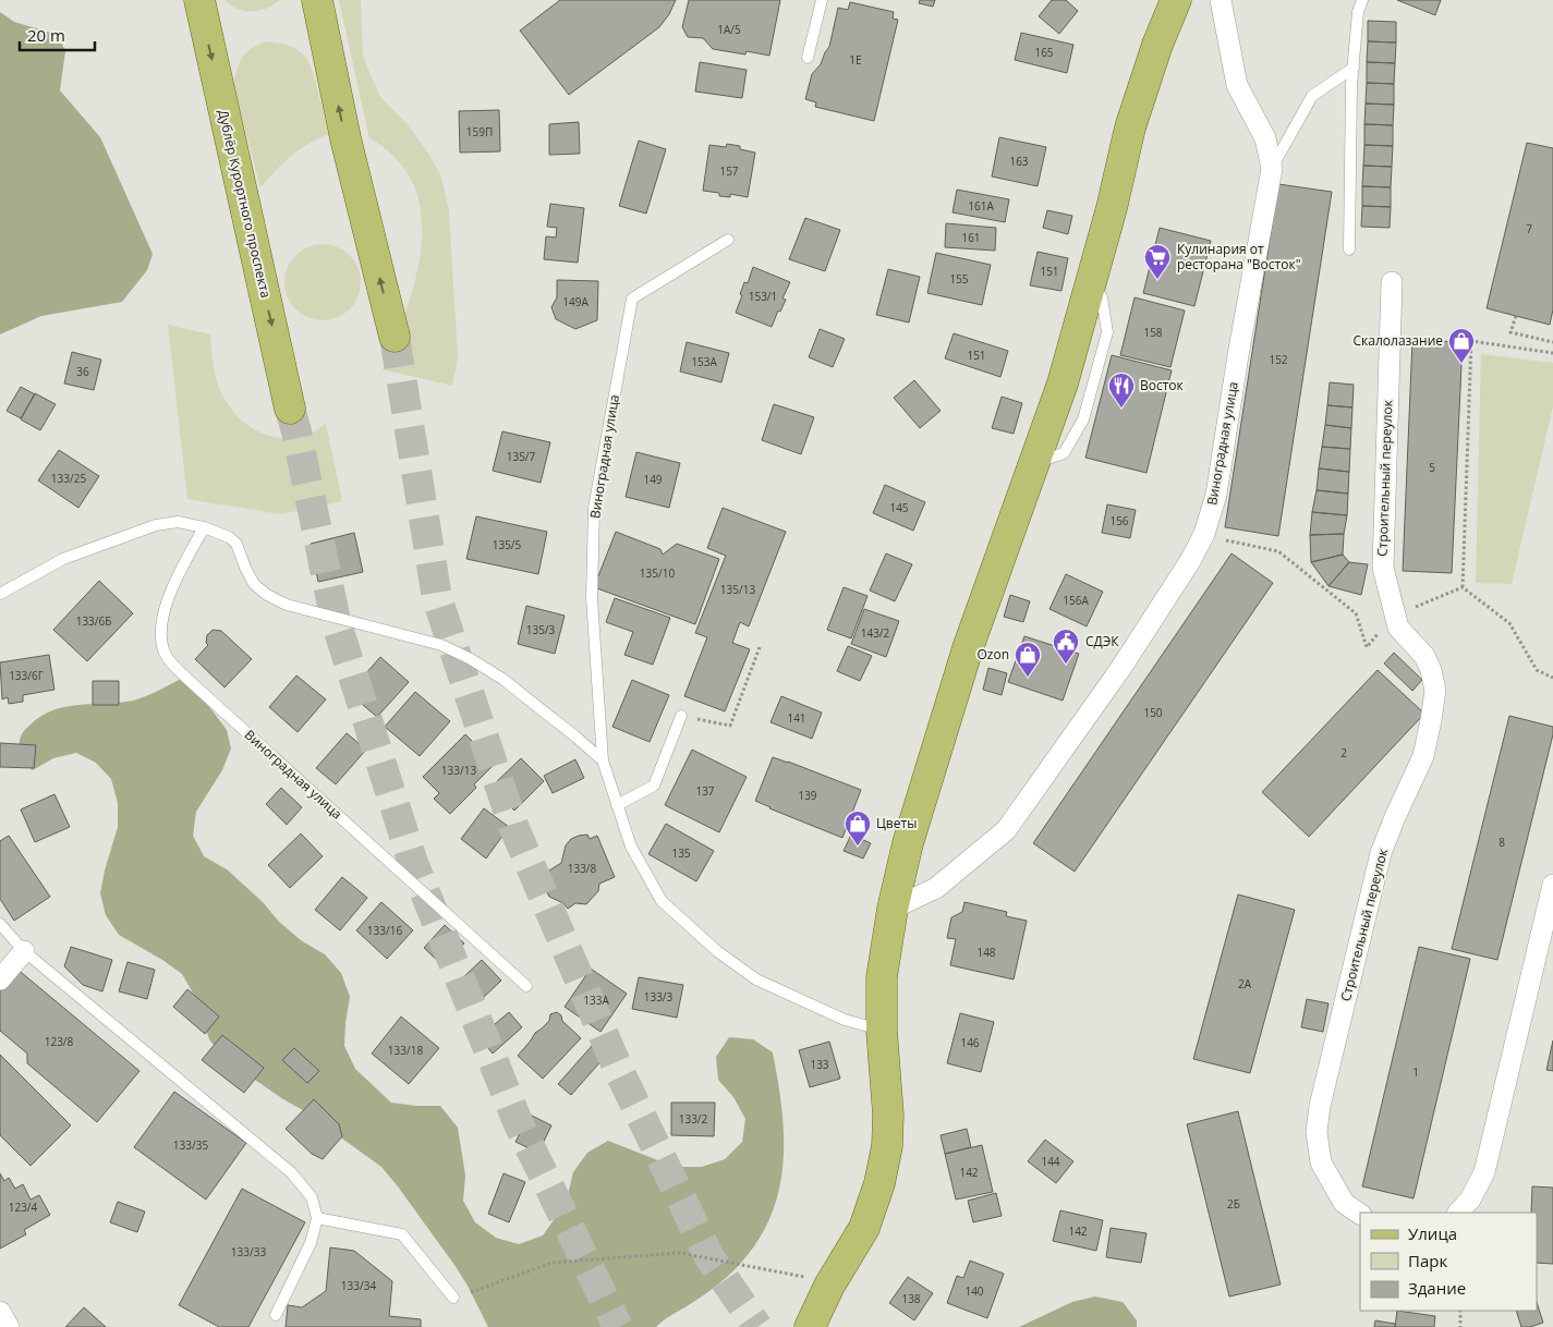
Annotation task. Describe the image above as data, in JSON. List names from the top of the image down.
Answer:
{
  "streets": {
    "main road": ["Дублёр Курортного проспекта"],
    "street": ["Виноградная улица", "Строительный переулок"]
  },
  "places": {
    "supermarket": ["Кулинария от ресторана \"Восток\""],
    "shop": ["Скалолазание", "Ozon", "Цветы"],
    "restaurant": ["Восток"],
    "public building": ["СДЭК"]
  },
  "house_numbers": [
    "1А/5",
    "165",
    "1Е",
    "159П",
    "163",
    "157",
    "161А",
    "7",
    "161",
    "151",
    "155",
    "153/1",
    "149А",
    "158",
    "151",
    "152",
    "153А",
    "36",
    "135/7",
    "5",
    "133/25",
    "149",
    "145",
    "156",
    "135/5",
    "135/10",
    "135/13",
    "156А",
    "133/6Б",
    "135/3",
    "143/2",
    "133/6Г",
    "150",
    "141",
    "2",
    "133/13",
    "137",
    "139",
    "8",
    "135",
    "133/8",
    "133/16",
    "148",
    "2А",
    "133/3",
    "133А",
    "123/8",
    "146",
    "133/18",
    "133",
    "1",
    "133/2",
    "133/35",
    "144",
    "142",
    "2Б",
    "123/4",
    "142",
    "133/33",
    "133/34",
    "140",
    "138"
  ],
  "legend": ["Улица", "Парк", "Здание"],
  "scale_bar": "20 m"
}
